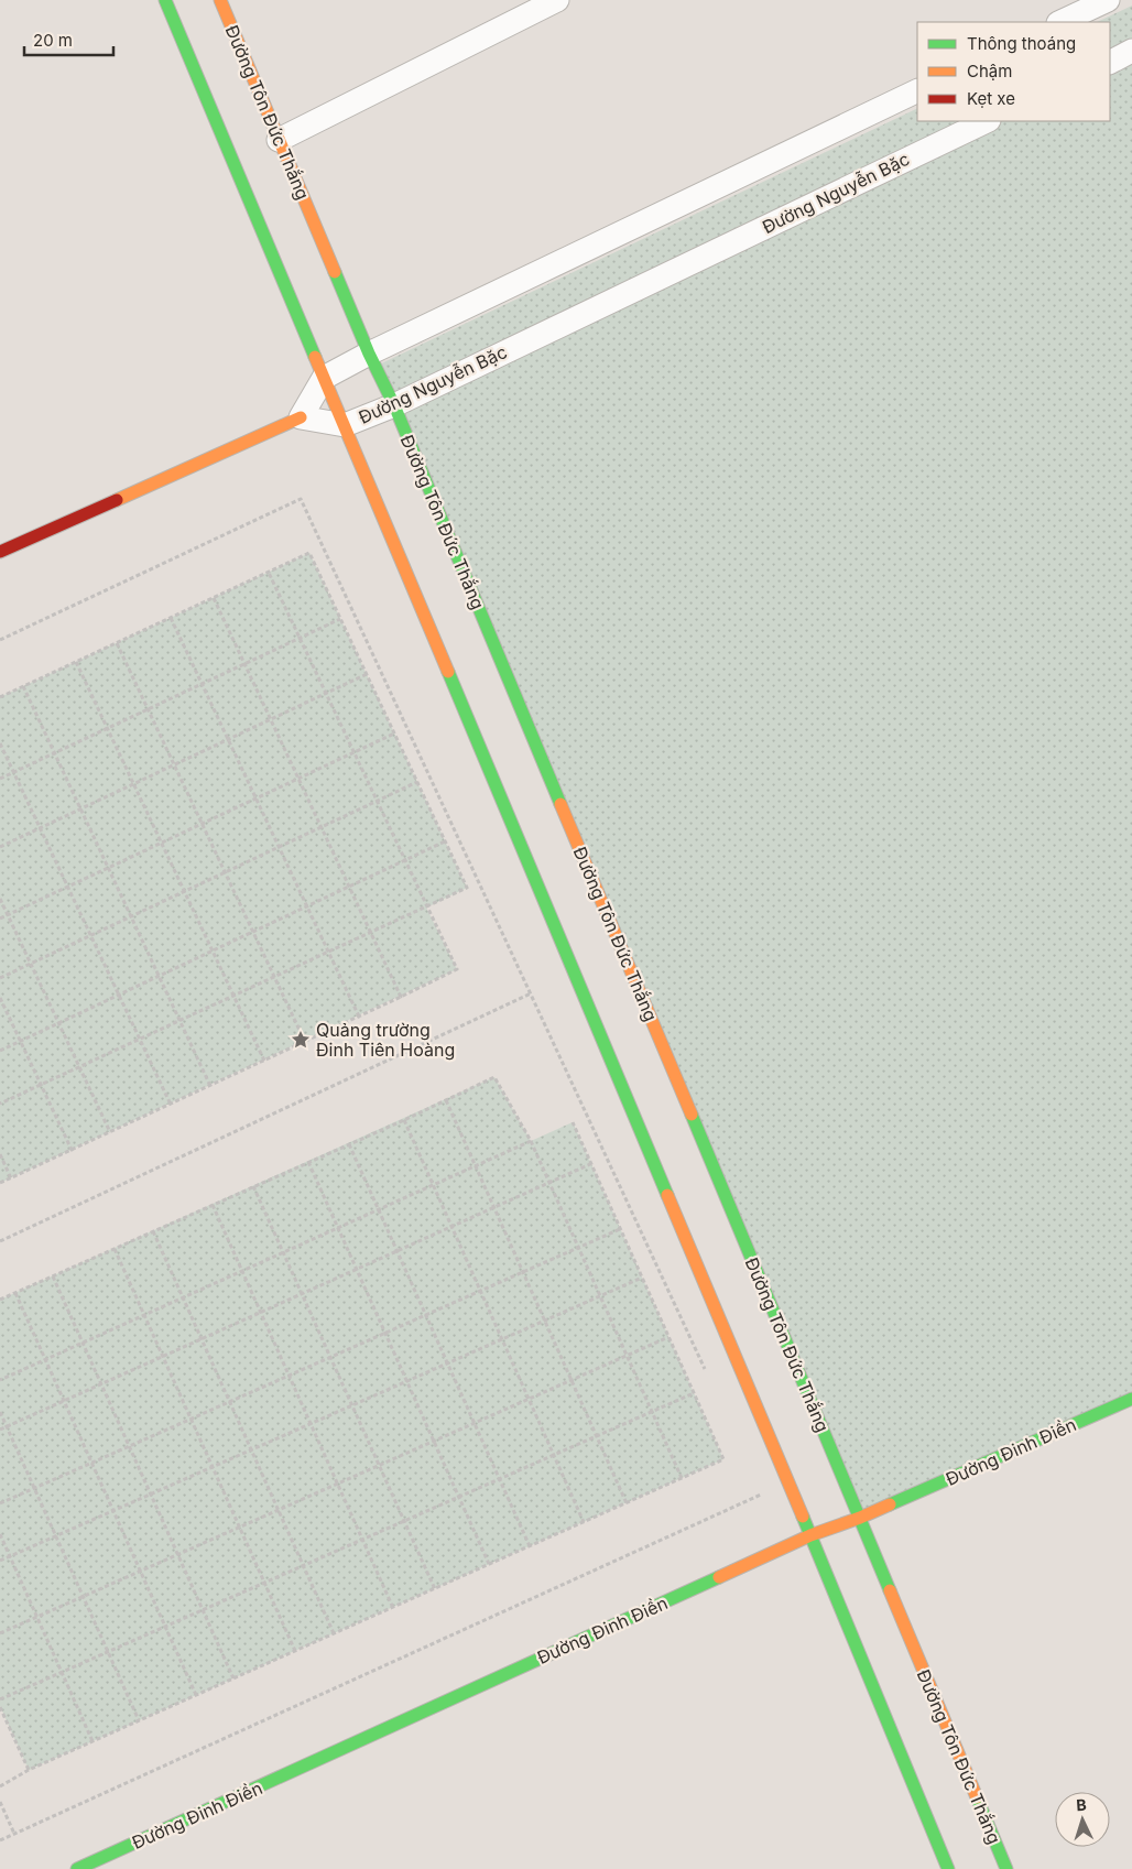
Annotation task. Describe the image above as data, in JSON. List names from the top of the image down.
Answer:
{
  "streets": {
    "street": ["Đường Tôn Đức Thắng", "Đường Nguyễn Bặc", "Đường Đinh Điền"]
  },
  "crossings": [
    ["Đường Tôn Đức Thắng", "Đường Nguyễn Bặc"],
    ["Đường Tôn Đức Thắng", "Đường Đinh Điền"]
  ],
  "places": {
    "place": ["Quảng trường Đinh Tiên Hoàng"]
  },
  "legend": ["Thông thoáng", "Chậm", "Kẹt xe"],
  "scale_bar": "20 m",
  "north": "top"
}
